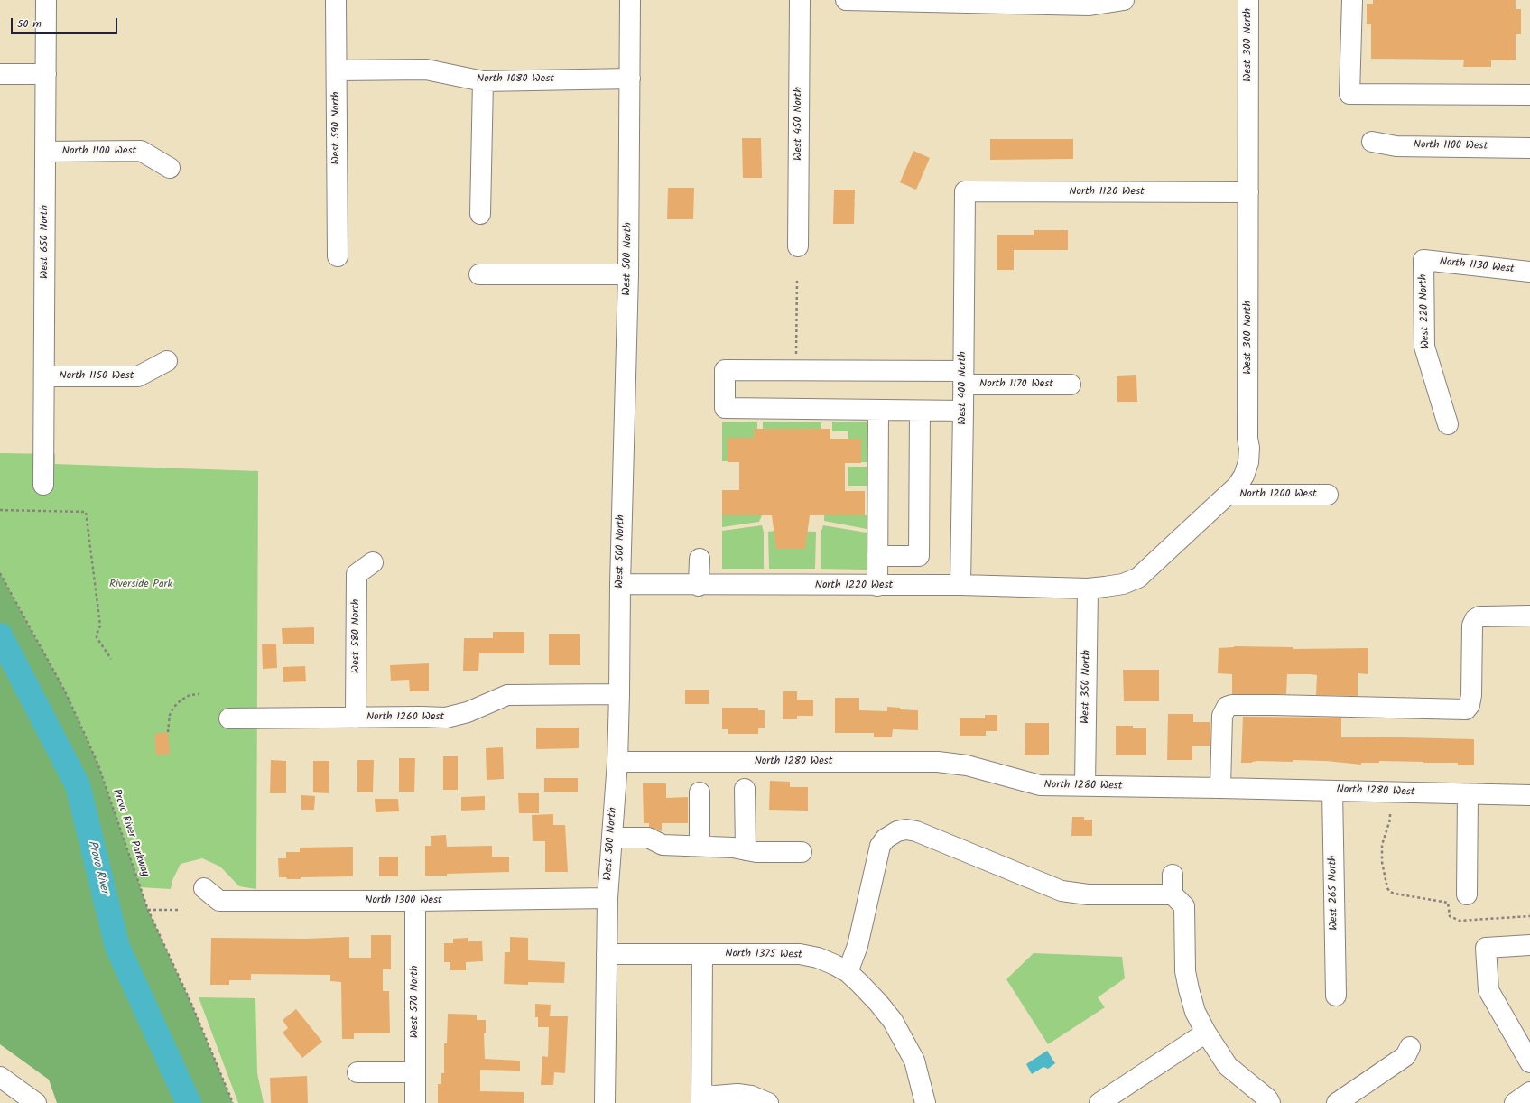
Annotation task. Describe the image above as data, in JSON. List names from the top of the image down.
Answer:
{
  "streets": {
    "street": [
      "West 300 North",
      "North 1080 West",
      "West 450 North",
      "West 590 North",
      "North 1100 West",
      "North 1120 West",
      "West 650 North",
      "West 500 North",
      "North 1130 West",
      "West 220 North",
      "North 1150 West",
      "North 1170 West",
      "West 400 North",
      "North 1200 West",
      "North 1220 West",
      "West 580 North",
      "West 350 North",
      "North 1260 West",
      "North 1280 West",
      "West 265 North",
      "North 1300 West",
      "North 1375 West",
      "West 570 North"
    ],
    "path": ["Provo River Parkway"]
  },
  "crossings": [
    ["West 300 North", "North 1120 West"],
    ["West 300 North", "North 1200 West"],
    ["West 300 North", "North 1220 West"],
    ["West 300 North", "West 350 North"],
    ["North 1080 West", "West 590 North"],
    ["North 1080 West", "West 500 North"],
    ["North 1100 West", "West 650 North"],
    ["North 1120 West", "West 400 North"],
    ["West 650 North", "North 1150 West"],
    ["West 500 North", "North 1220 West"],
    ["West 500 North", "North 1260 West"],
    ["West 500 North", "North 1280 West"],
    ["West 500 North", "North 1300 West"],
    ["West 500 North", "North 1375 West"],
    ["North 1130 West", "West 220 North"],
    ["North 1170 West", "West 400 North"],
    ["West 400 North", "North 1220 West"],
    ["North 1220 West", "West 350 North"],
    ["West 580 North", "North 1260 West"],
    ["West 350 North", "North 1280 West"],
    ["North 1280 West", "West 265 North"],
    ["North 1300 West", "West 570 North"]
  ],
  "water": ["Provo River"],
  "parks": ["Riverside Park"],
  "scale_bar": "50 m"
}
